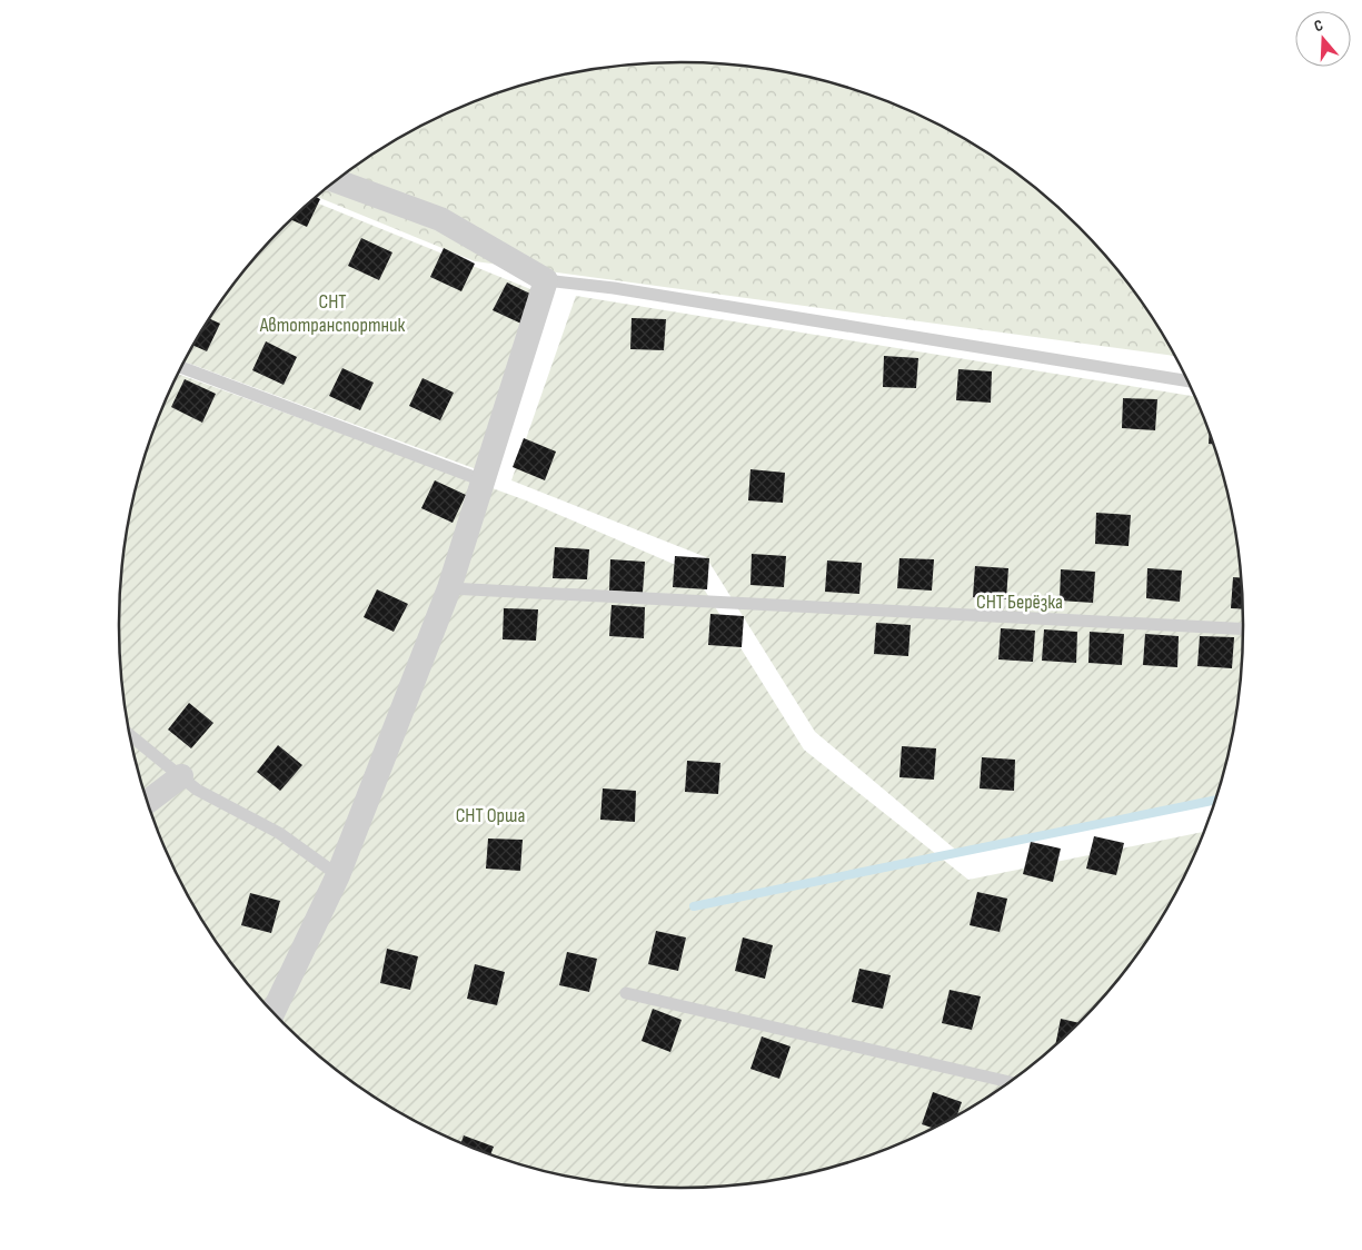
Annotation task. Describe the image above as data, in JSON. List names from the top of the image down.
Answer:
{
  "parks": ["СНТ Автотранспортник", "СНТ Берёзка", "СНТ Орша"],
  "north": "top"
}
